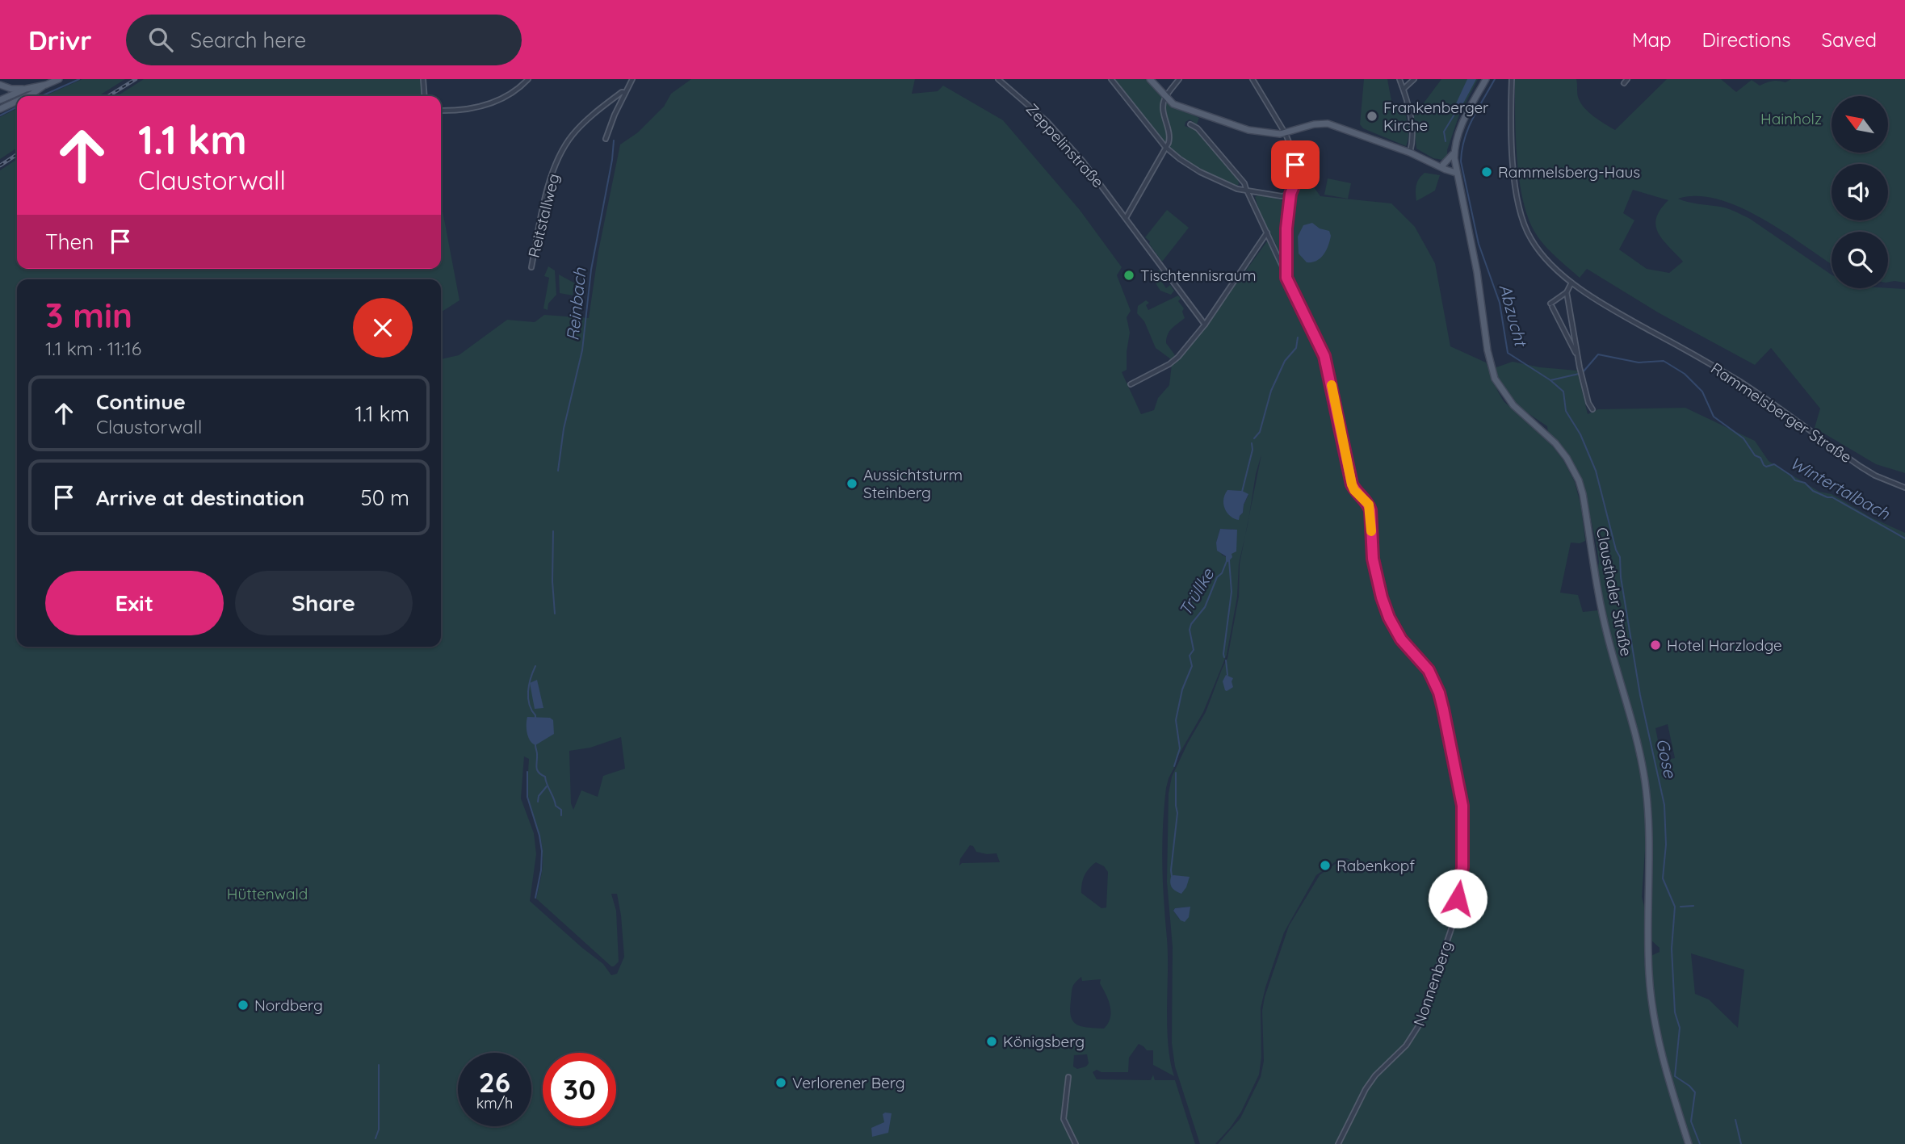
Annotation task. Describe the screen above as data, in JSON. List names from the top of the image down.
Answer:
{
  "streets": {
    "main road": ["Clausthaler Straße"],
    "street": [
      "Zeppelinstraße",
      "Reitstallweg",
      "Rammelsberger Straße",
      "Nonnenberg"
    ]
  },
  "water": [
    "Reinbach",
    "Abzucht",
    "Wintertalbach",
    "Trüllke",
    "Gose"
  ],
  "parks": ["Hainholz", "Hüttenwald"],
  "places": [
    "Frankenberger Kirche",
    "Rammelsberg-Haus",
    "Tischtennisraum",
    "Aussichtsturm Steinberg",
    "Hotel Harzlodge",
    "Rabenkopf",
    "Nordberg",
    "Königsberg",
    "Verlorener Berg"
  ],
  "north": "top left",
  "page": {
    "header": "Drivr",
    "search": "Search here",
    "nav": ["Map", "Directions", "Saved"],
    "turn": ["1.1 km", "Claustorwall"],
    "then": "Then",
    "heading": ["3 min", "1.1 km · 11:16"],
    "list": [
      {
        "name": "Continue",
        "note": "Claustorwall",
        "value": "1.1 km"
      },
      {
        "name": "Arrive at destination",
        "value": "50 m"
      }
    ],
    "buttons": ["Exit", "Share"],
    "speed": "26 km/h",
    "limit": "30"
  }
}
